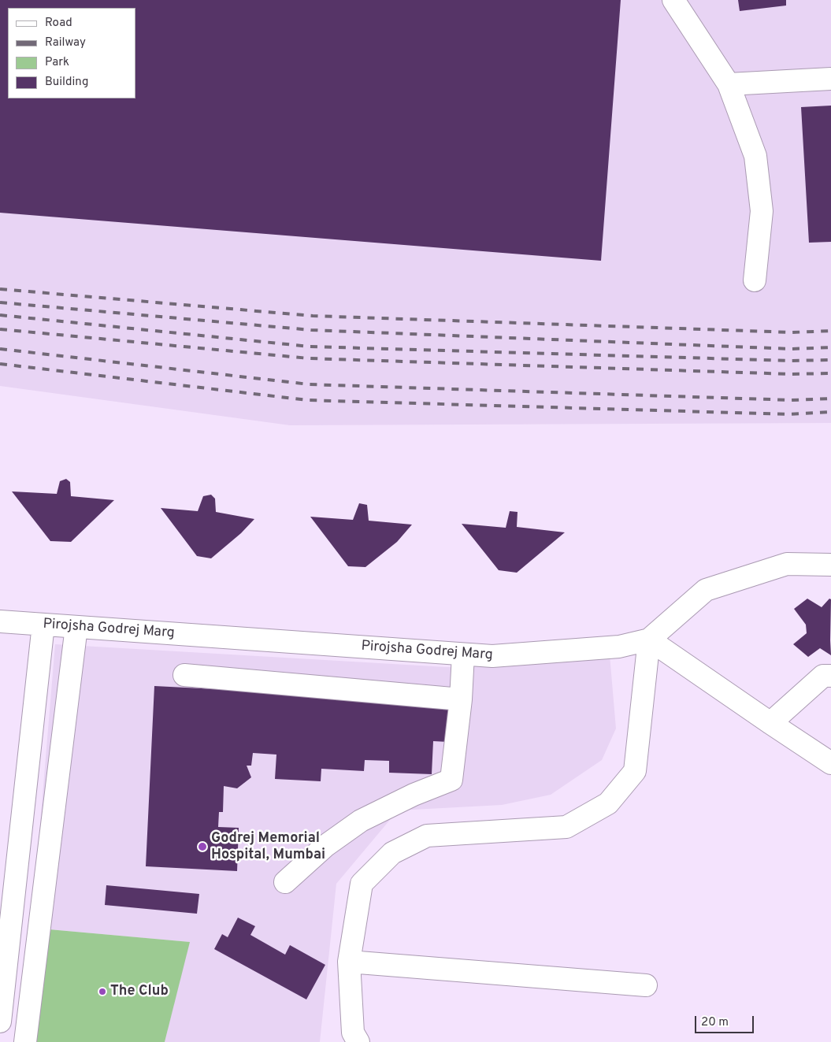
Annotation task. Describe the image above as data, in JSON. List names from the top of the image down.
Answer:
{
  "streets": {
    "street": ["Pirojsha Godrej Marg"]
  },
  "places": ["Godrej Memorial Hospital, Mumbai", "The Club"],
  "legend": [
    "Road",
    "Railway",
    "Park",
    "Building"
  ],
  "scale_bar": "20 m"
}
